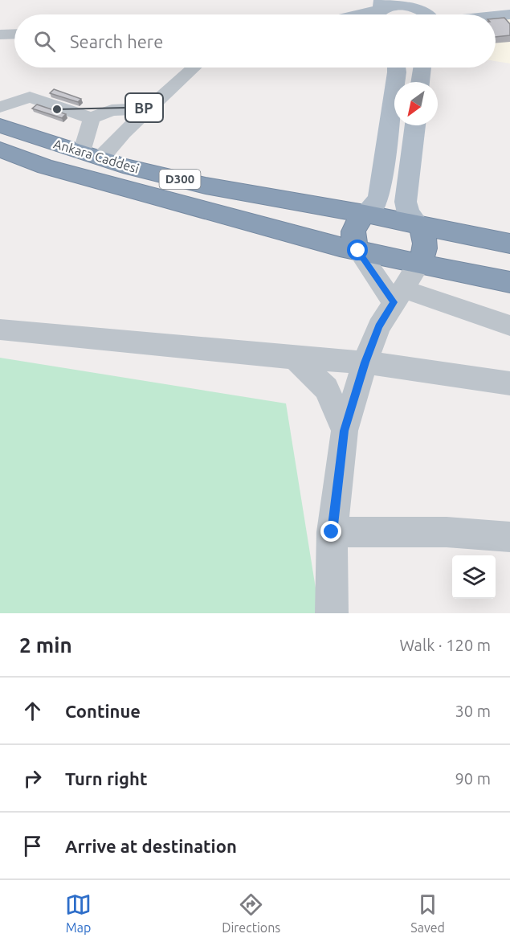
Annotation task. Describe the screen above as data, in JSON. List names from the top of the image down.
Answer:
{
  "streets": {
    "highway": ["Ankara Caddesi", "D300"]
  },
  "places": ["BP"],
  "north": "bottom left",
  "page": {
    "search": "Search here",
    "heading": ["2 min", "Walk · 120 m"],
    "list": [
      ["Continue", "30 m"],
      ["Turn right", "90 m"],
      "Arrive at destination"
    ],
    "nav": ["Map", "Directions", "Saved"]
  }
}
